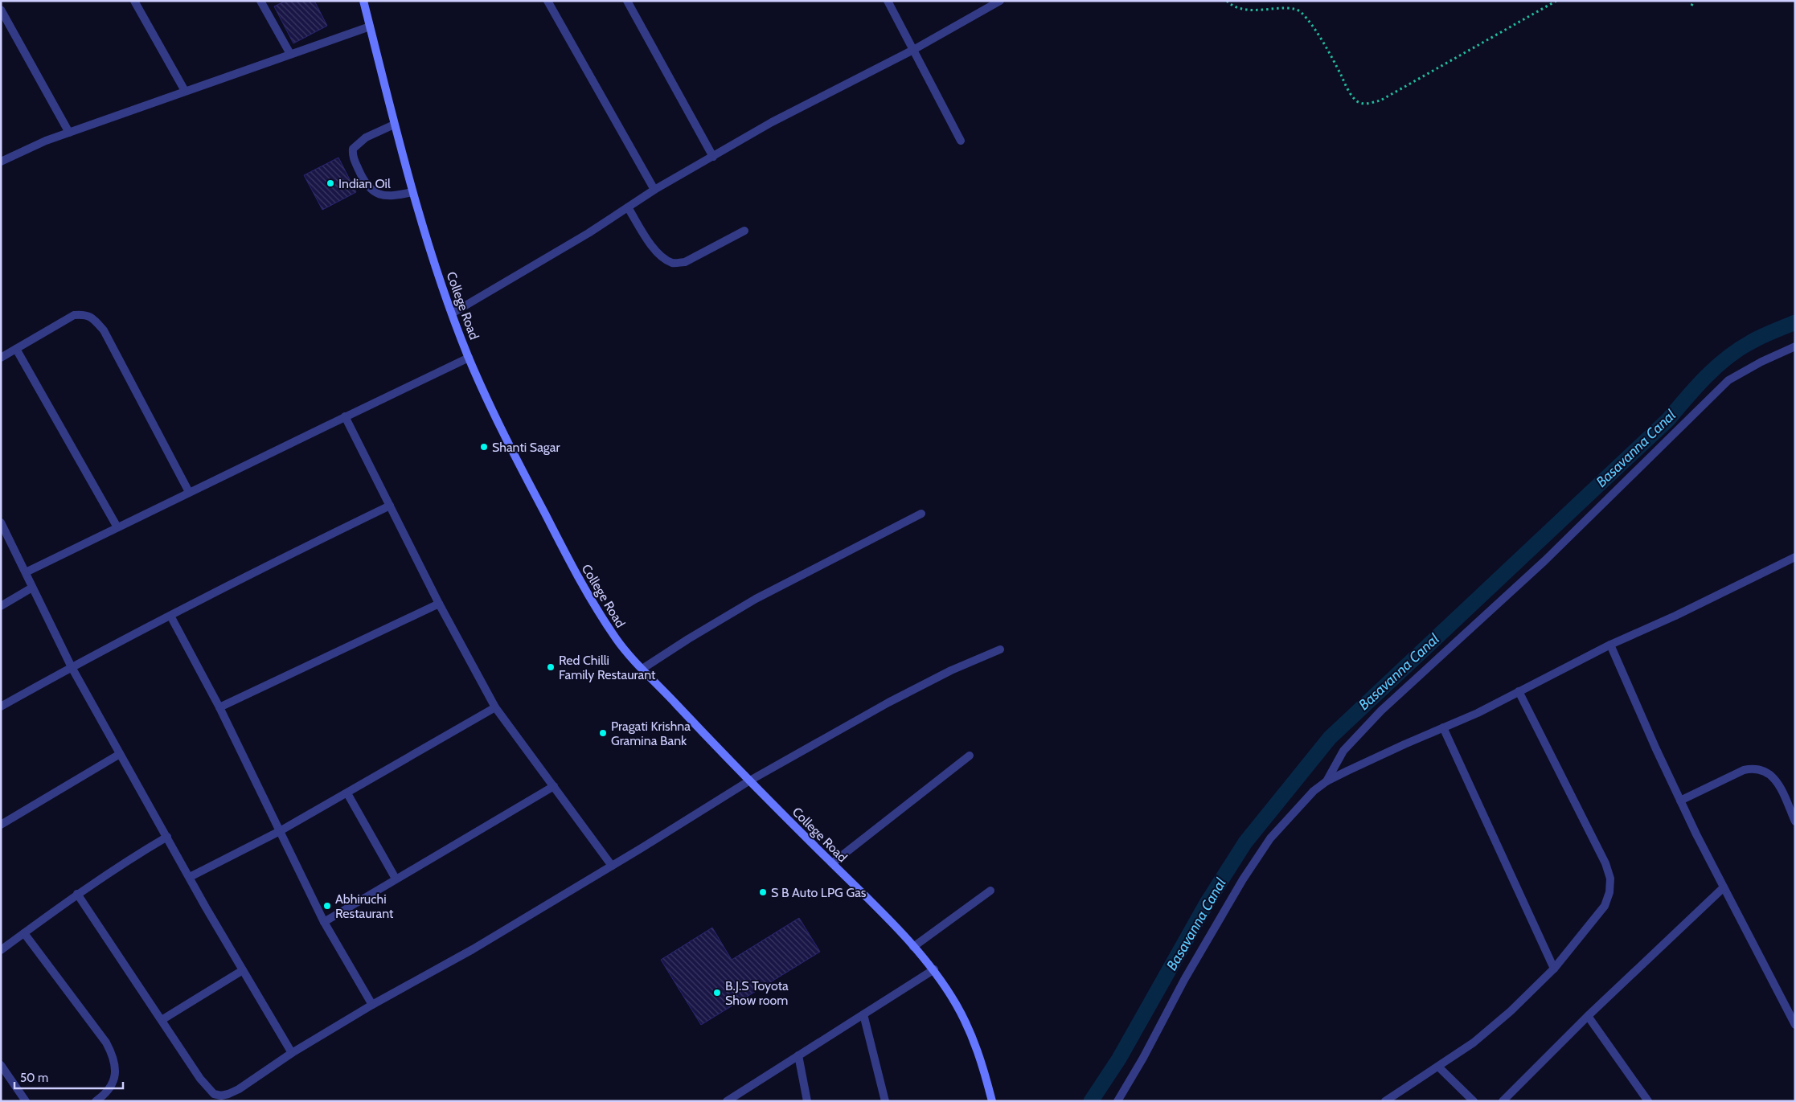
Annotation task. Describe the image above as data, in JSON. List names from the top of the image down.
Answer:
{
  "streets": {
    "main road": ["College Road"]
  },
  "water": ["Basavanna Canal"],
  "places": [
    "Indian Oil",
    "Shanti Sagar",
    "Red Chilli Family Restaurant",
    "Pragati Krishna Gramina Bank",
    "S B Auto LPG Gas",
    "Abhiruchi Restaurant",
    "B.J.S Toyota Show room"
  ],
  "scale_bar": "50 m"
}
